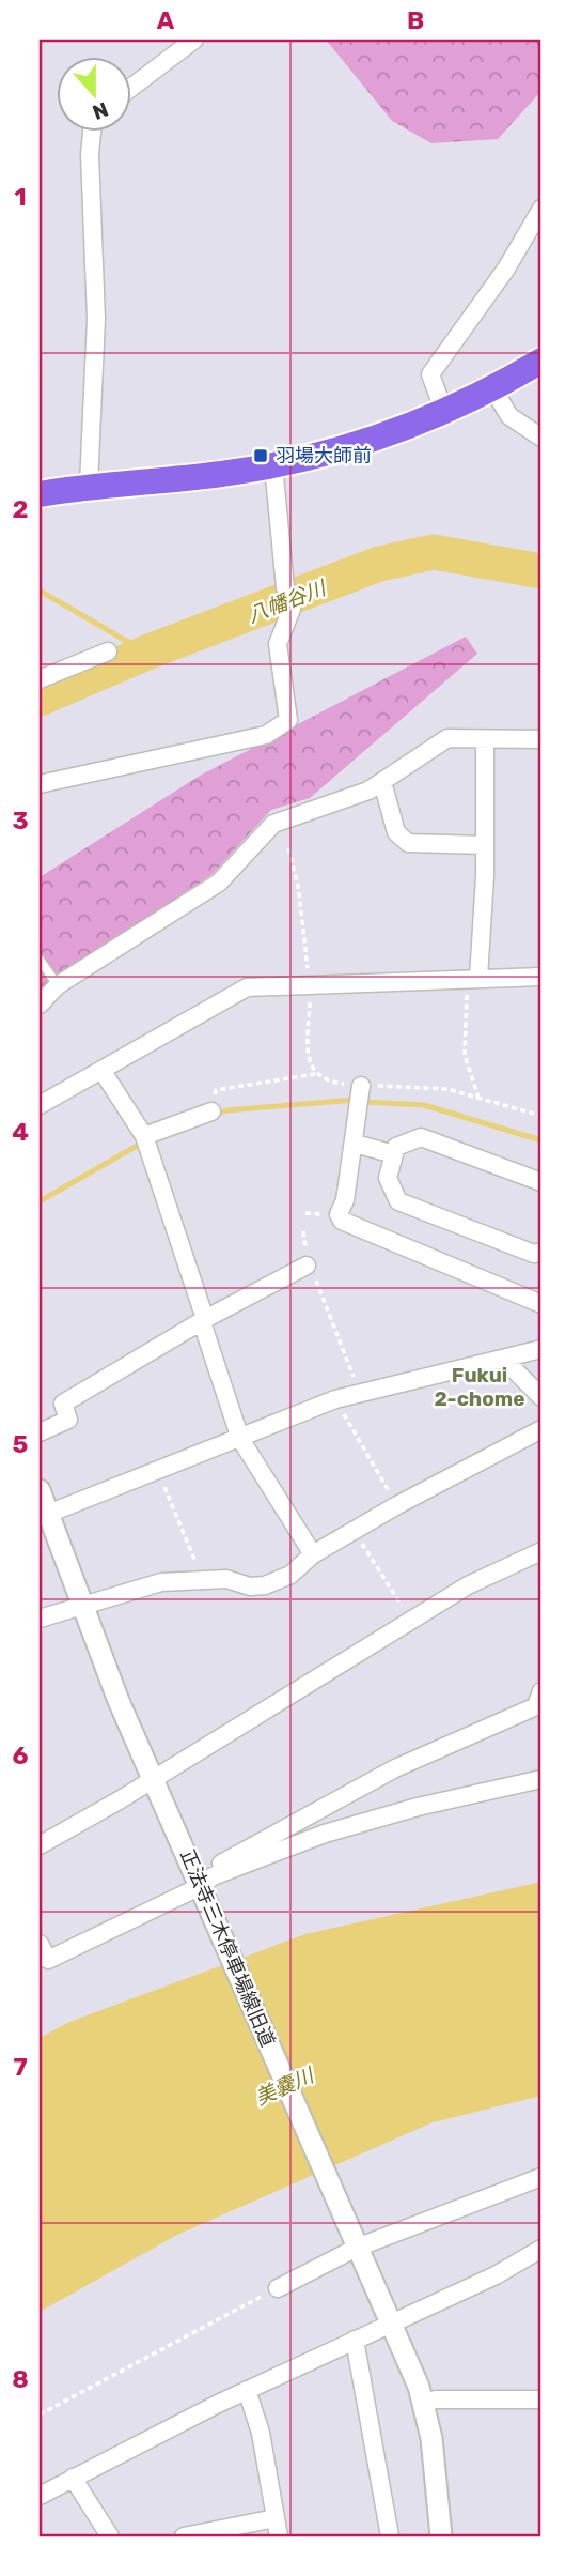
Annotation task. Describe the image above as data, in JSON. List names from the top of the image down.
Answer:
{
  "streets": {
    "street": ["正法寺三木停車場線旧道"]
  },
  "districts": ["Fukui 2-chome"],
  "water": ["八幡谷川", "美嚢川"],
  "places": {
    "transit": ["羽場大師前"]
  },
  "north": "bottom",
  "grid": {
    "columns": ["A", "B"],
    "rows": [
      "1",
      "2",
      "3",
      "4",
      "5",
      "6",
      "7",
      "8"
    ]
  }
}
